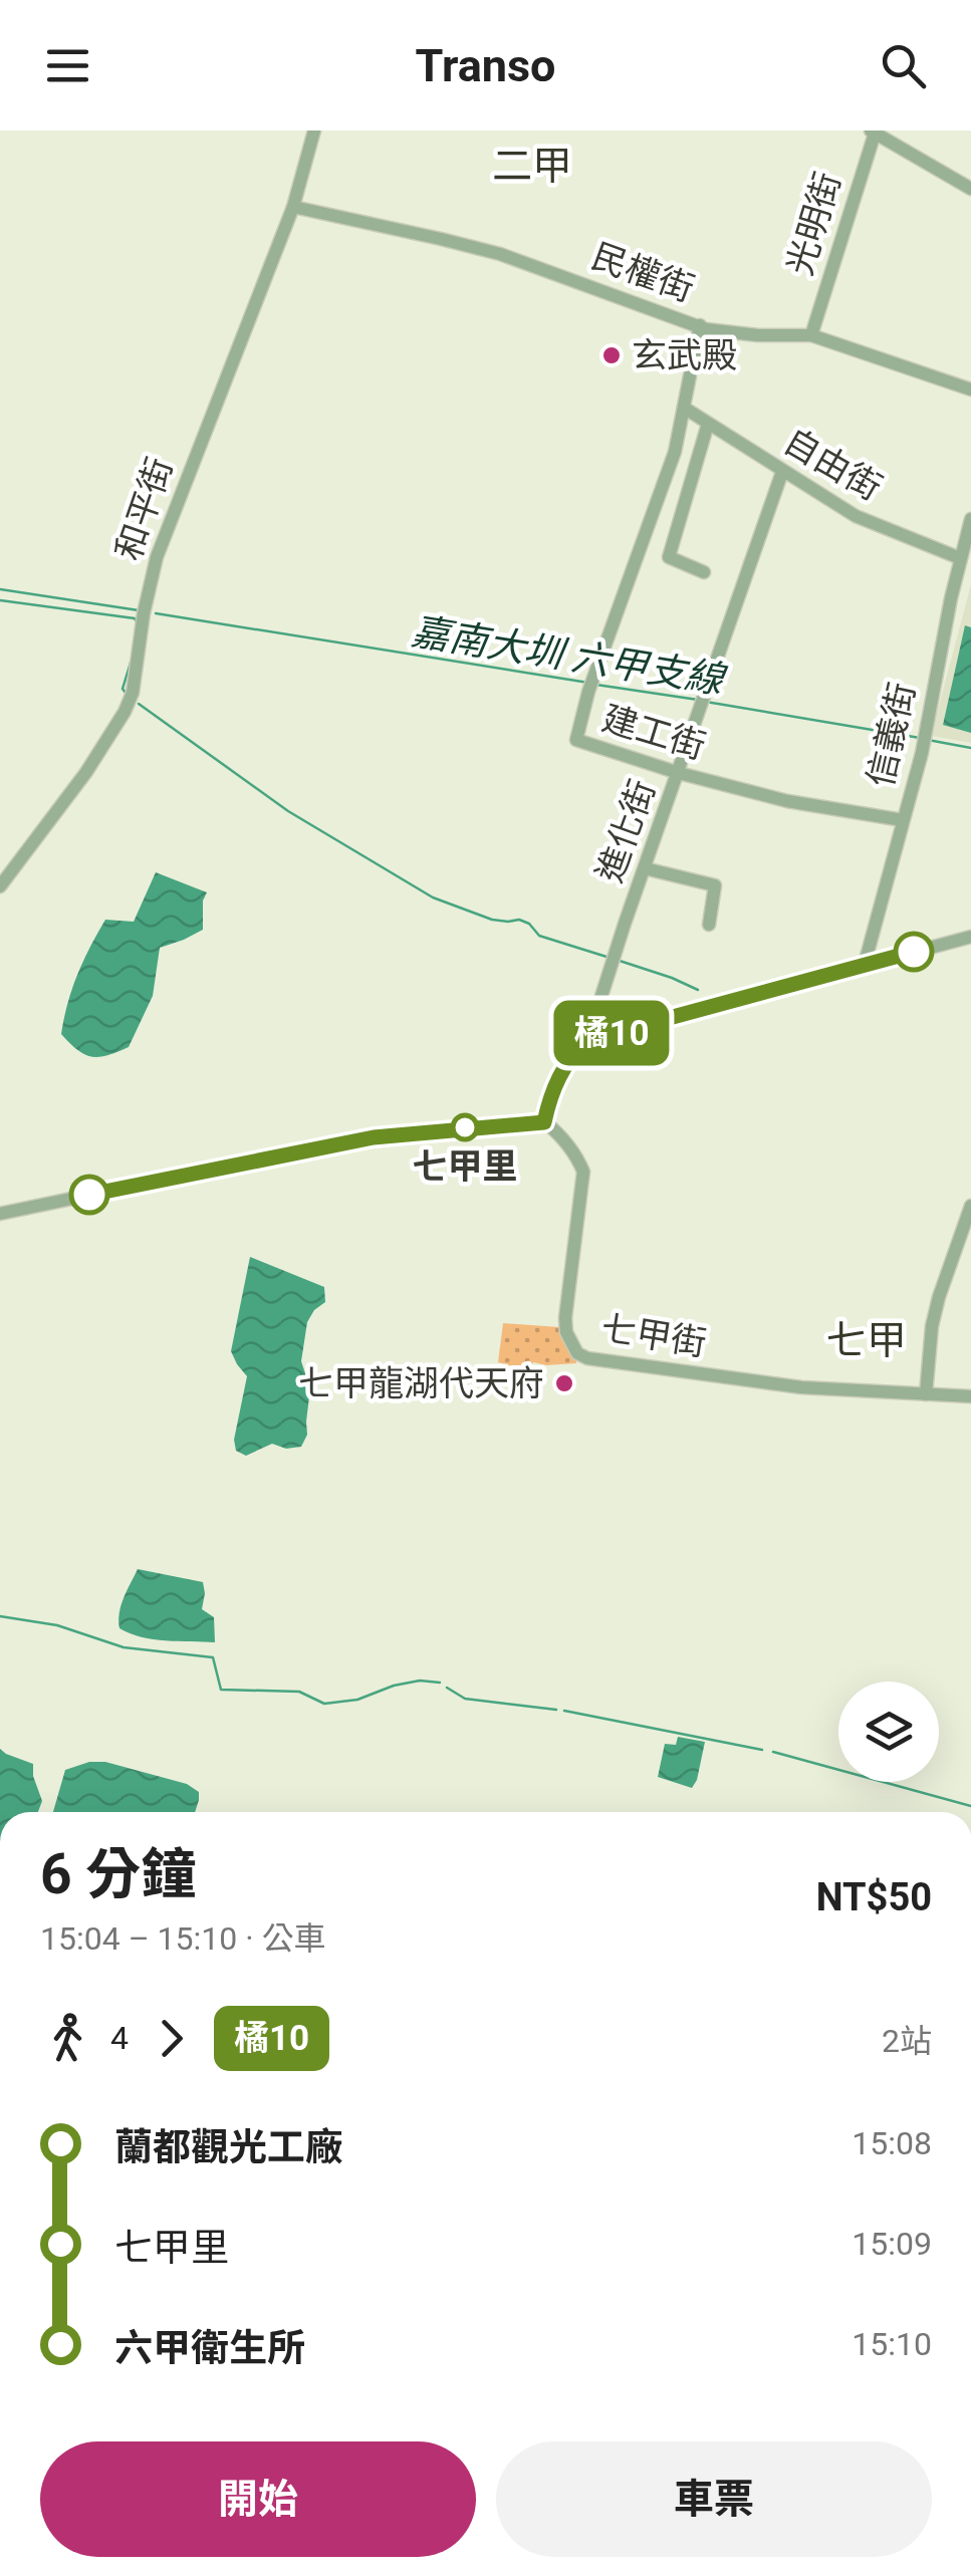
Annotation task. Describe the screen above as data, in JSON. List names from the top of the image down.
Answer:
{
  "streets": {
    "street": [
      "光明街",
      "民權街",
      "自由街",
      "和平街",
      "建工街",
      "信義街",
      "進化街",
      "七甲街"
    ]
  },
  "crossings": [
    ["光明街", "民權街"],
    ["民權街", "和平街"],
    ["民權街", "建工街"],
    ["自由街", "建工街"],
    ["自由街", "信義街"],
    ["自由街", "進化街"],
    ["建工街", "信義街"],
    ["建工街", "進化街"],
    ["進化街", "七甲街"]
  ],
  "districts": ["二甲", "七甲"],
  "water": ["嘉南大圳 六甲支線"],
  "places": ["玄武殿", "七甲里", "七甲龍湖代天府"],
  "lines": ["bus line 橘10"],
  "page": {
    "header": "Transo",
    "on_map": "橘10",
    "heading": ["6 分鐘", "15:04 – 15:10 · 公車", "NT$50"],
    "legs": ["4", "橘10", "2站"],
    "list": [
      {
        "name": "蘭都觀光工廠",
        "value": "15:08"
      },
      {
        "name": "七甲里",
        "value": "15:09"
      },
      {
        "name": "六甲衛生所",
        "value": "15:10"
      }
    ],
    "buttons": ["開始", "車票"]
  }
}
